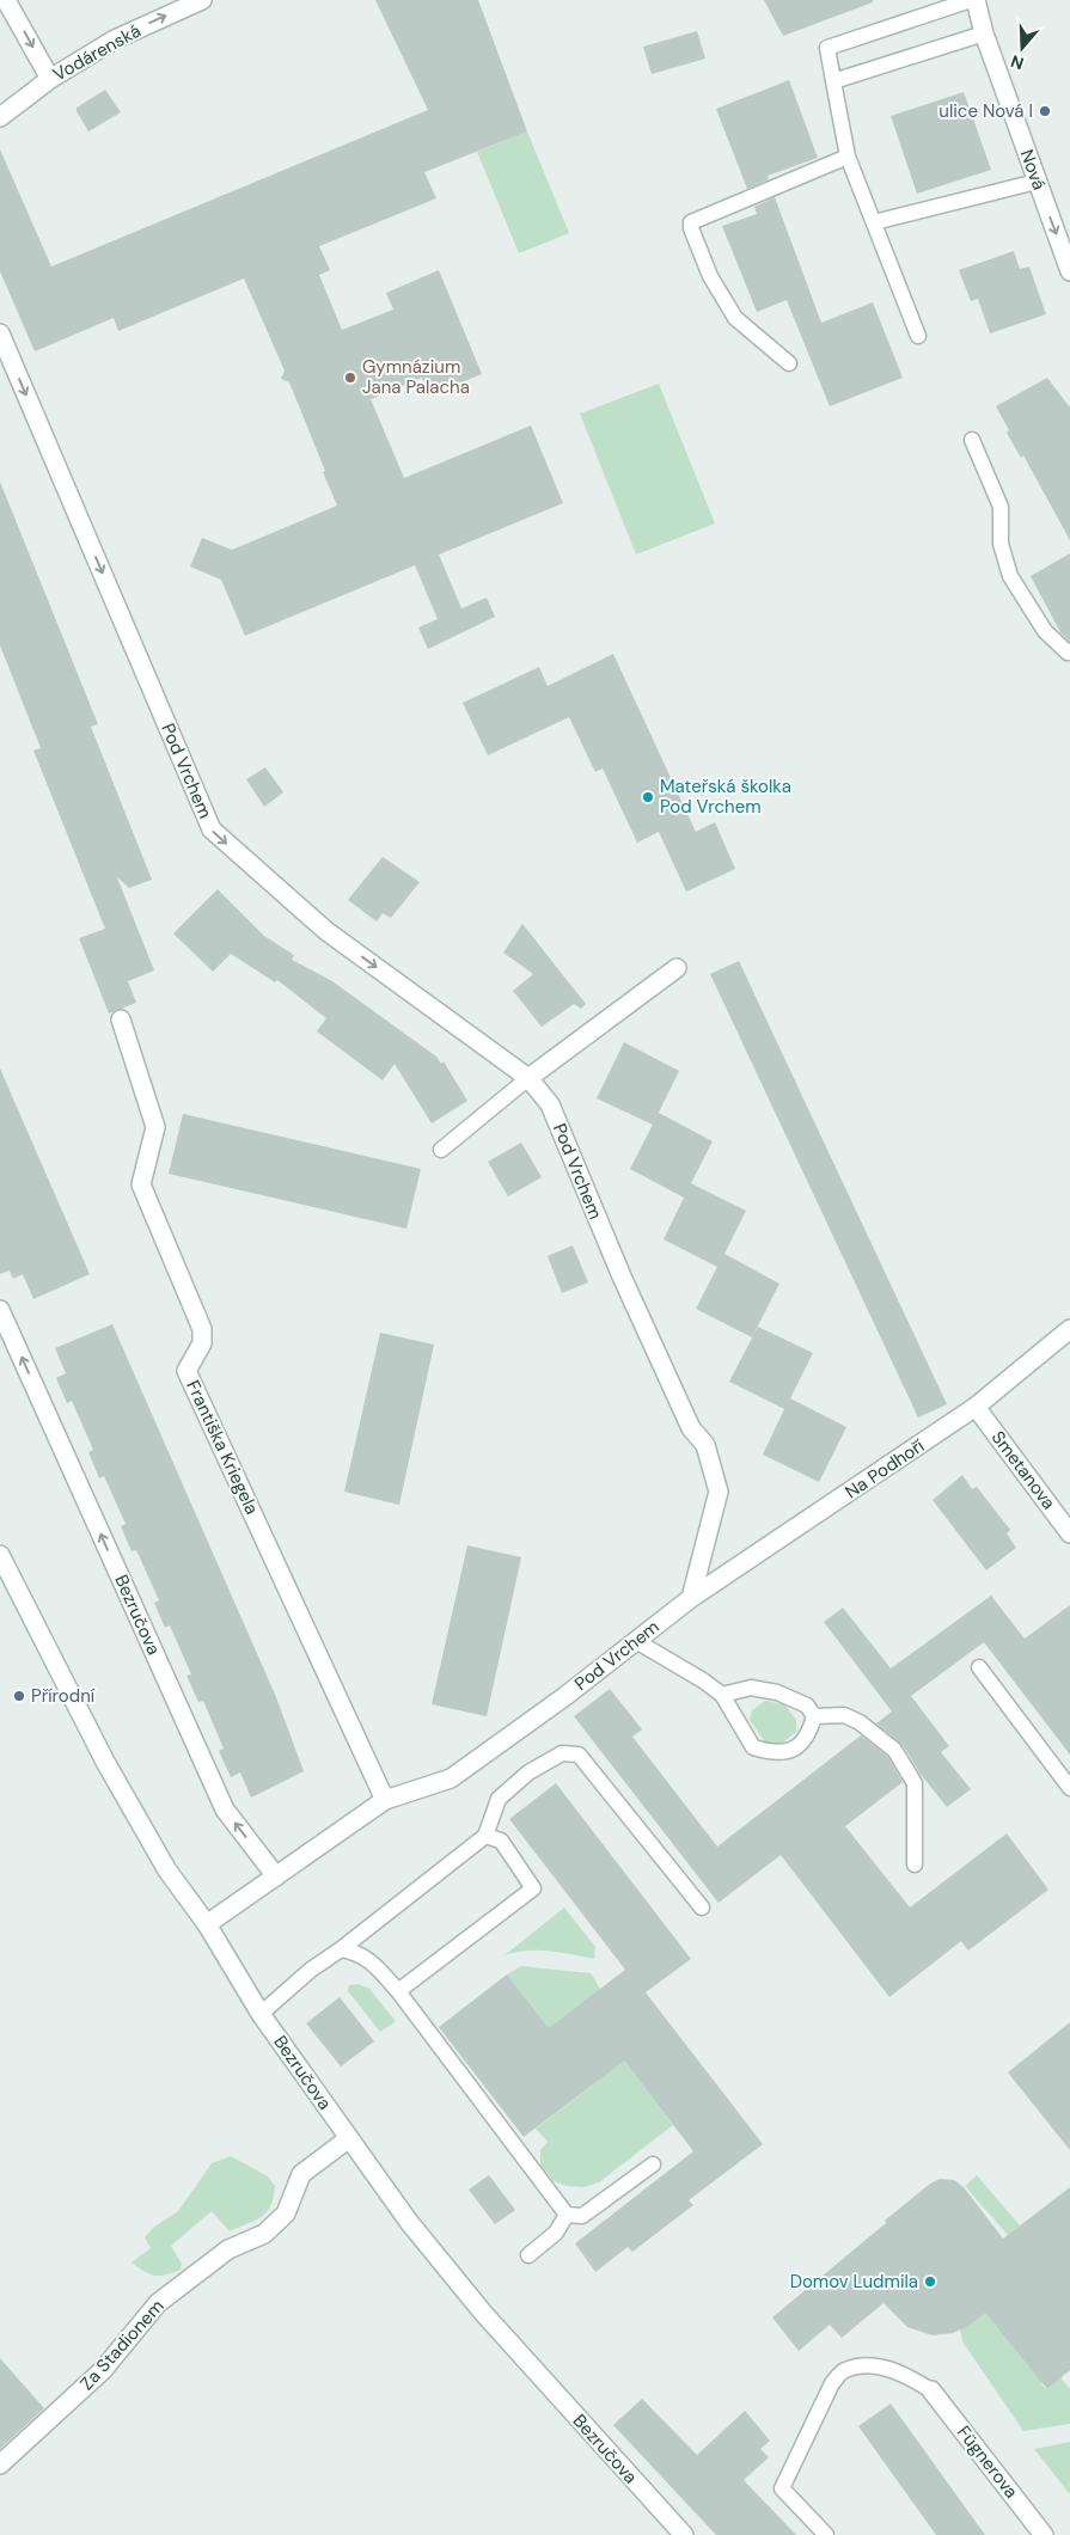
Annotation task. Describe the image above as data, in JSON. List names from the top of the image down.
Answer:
{
  "streets": {
    "street": [
      "Vodárenská",
      "Nová",
      "Pod Vrchem",
      "Františka Kriegela",
      "Na Podhoří",
      "Smetanova",
      "Bezručova",
      "Za Stadionem",
      "Fügnerova"
    ]
  },
  "crossings": [
    ["Pod Vrchem", "Františka Kriegela"],
    ["Pod Vrchem", "Na Podhoří"],
    ["Pod Vrchem", "Bezručova"],
    ["Na Podhoří", "Smetanova"],
    ["Bezručova", "Za Stadionem"]
  ],
  "one_way": ["Vodárenská", "Pod Vrchem"],
  "places": [
    "ulice Nová I",
    "Gymnázium Jana Palacha",
    "Mateřská školka Pod Vrchem",
    "Přírodní",
    "Domov Ludmila"
  ],
  "north": "bottom"
}
